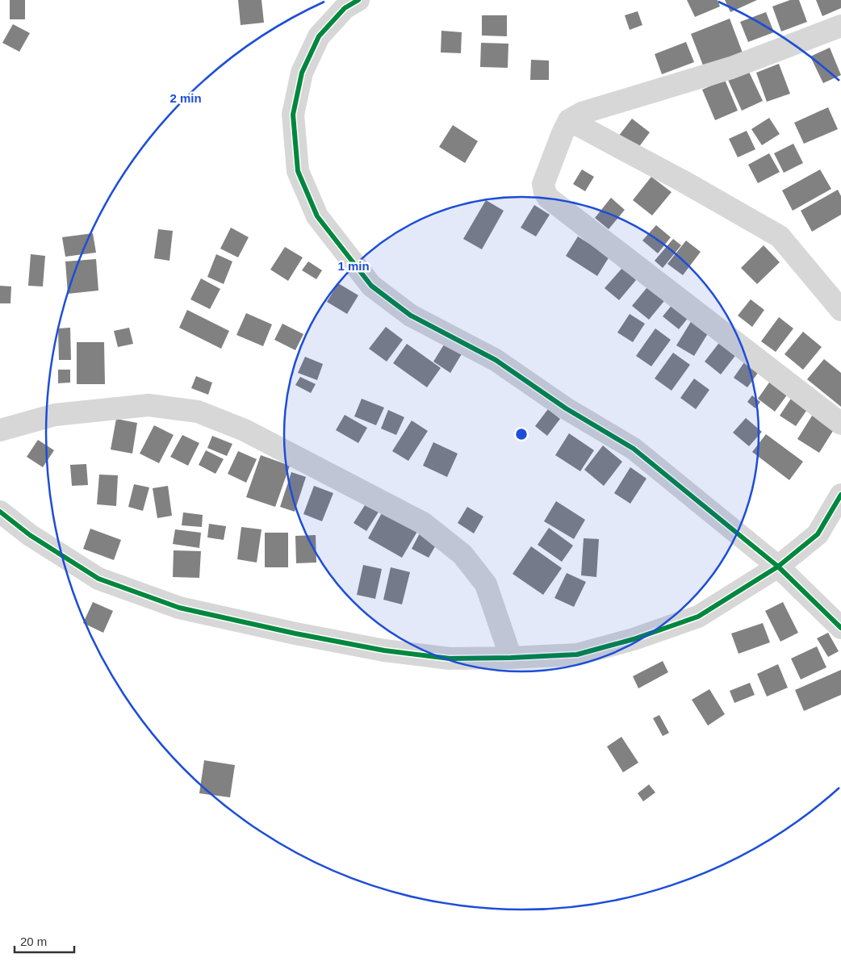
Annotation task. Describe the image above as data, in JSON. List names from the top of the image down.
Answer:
{
  "scale_bar": "20 m",
  "rings": ["2 min", "1 min"]
}
